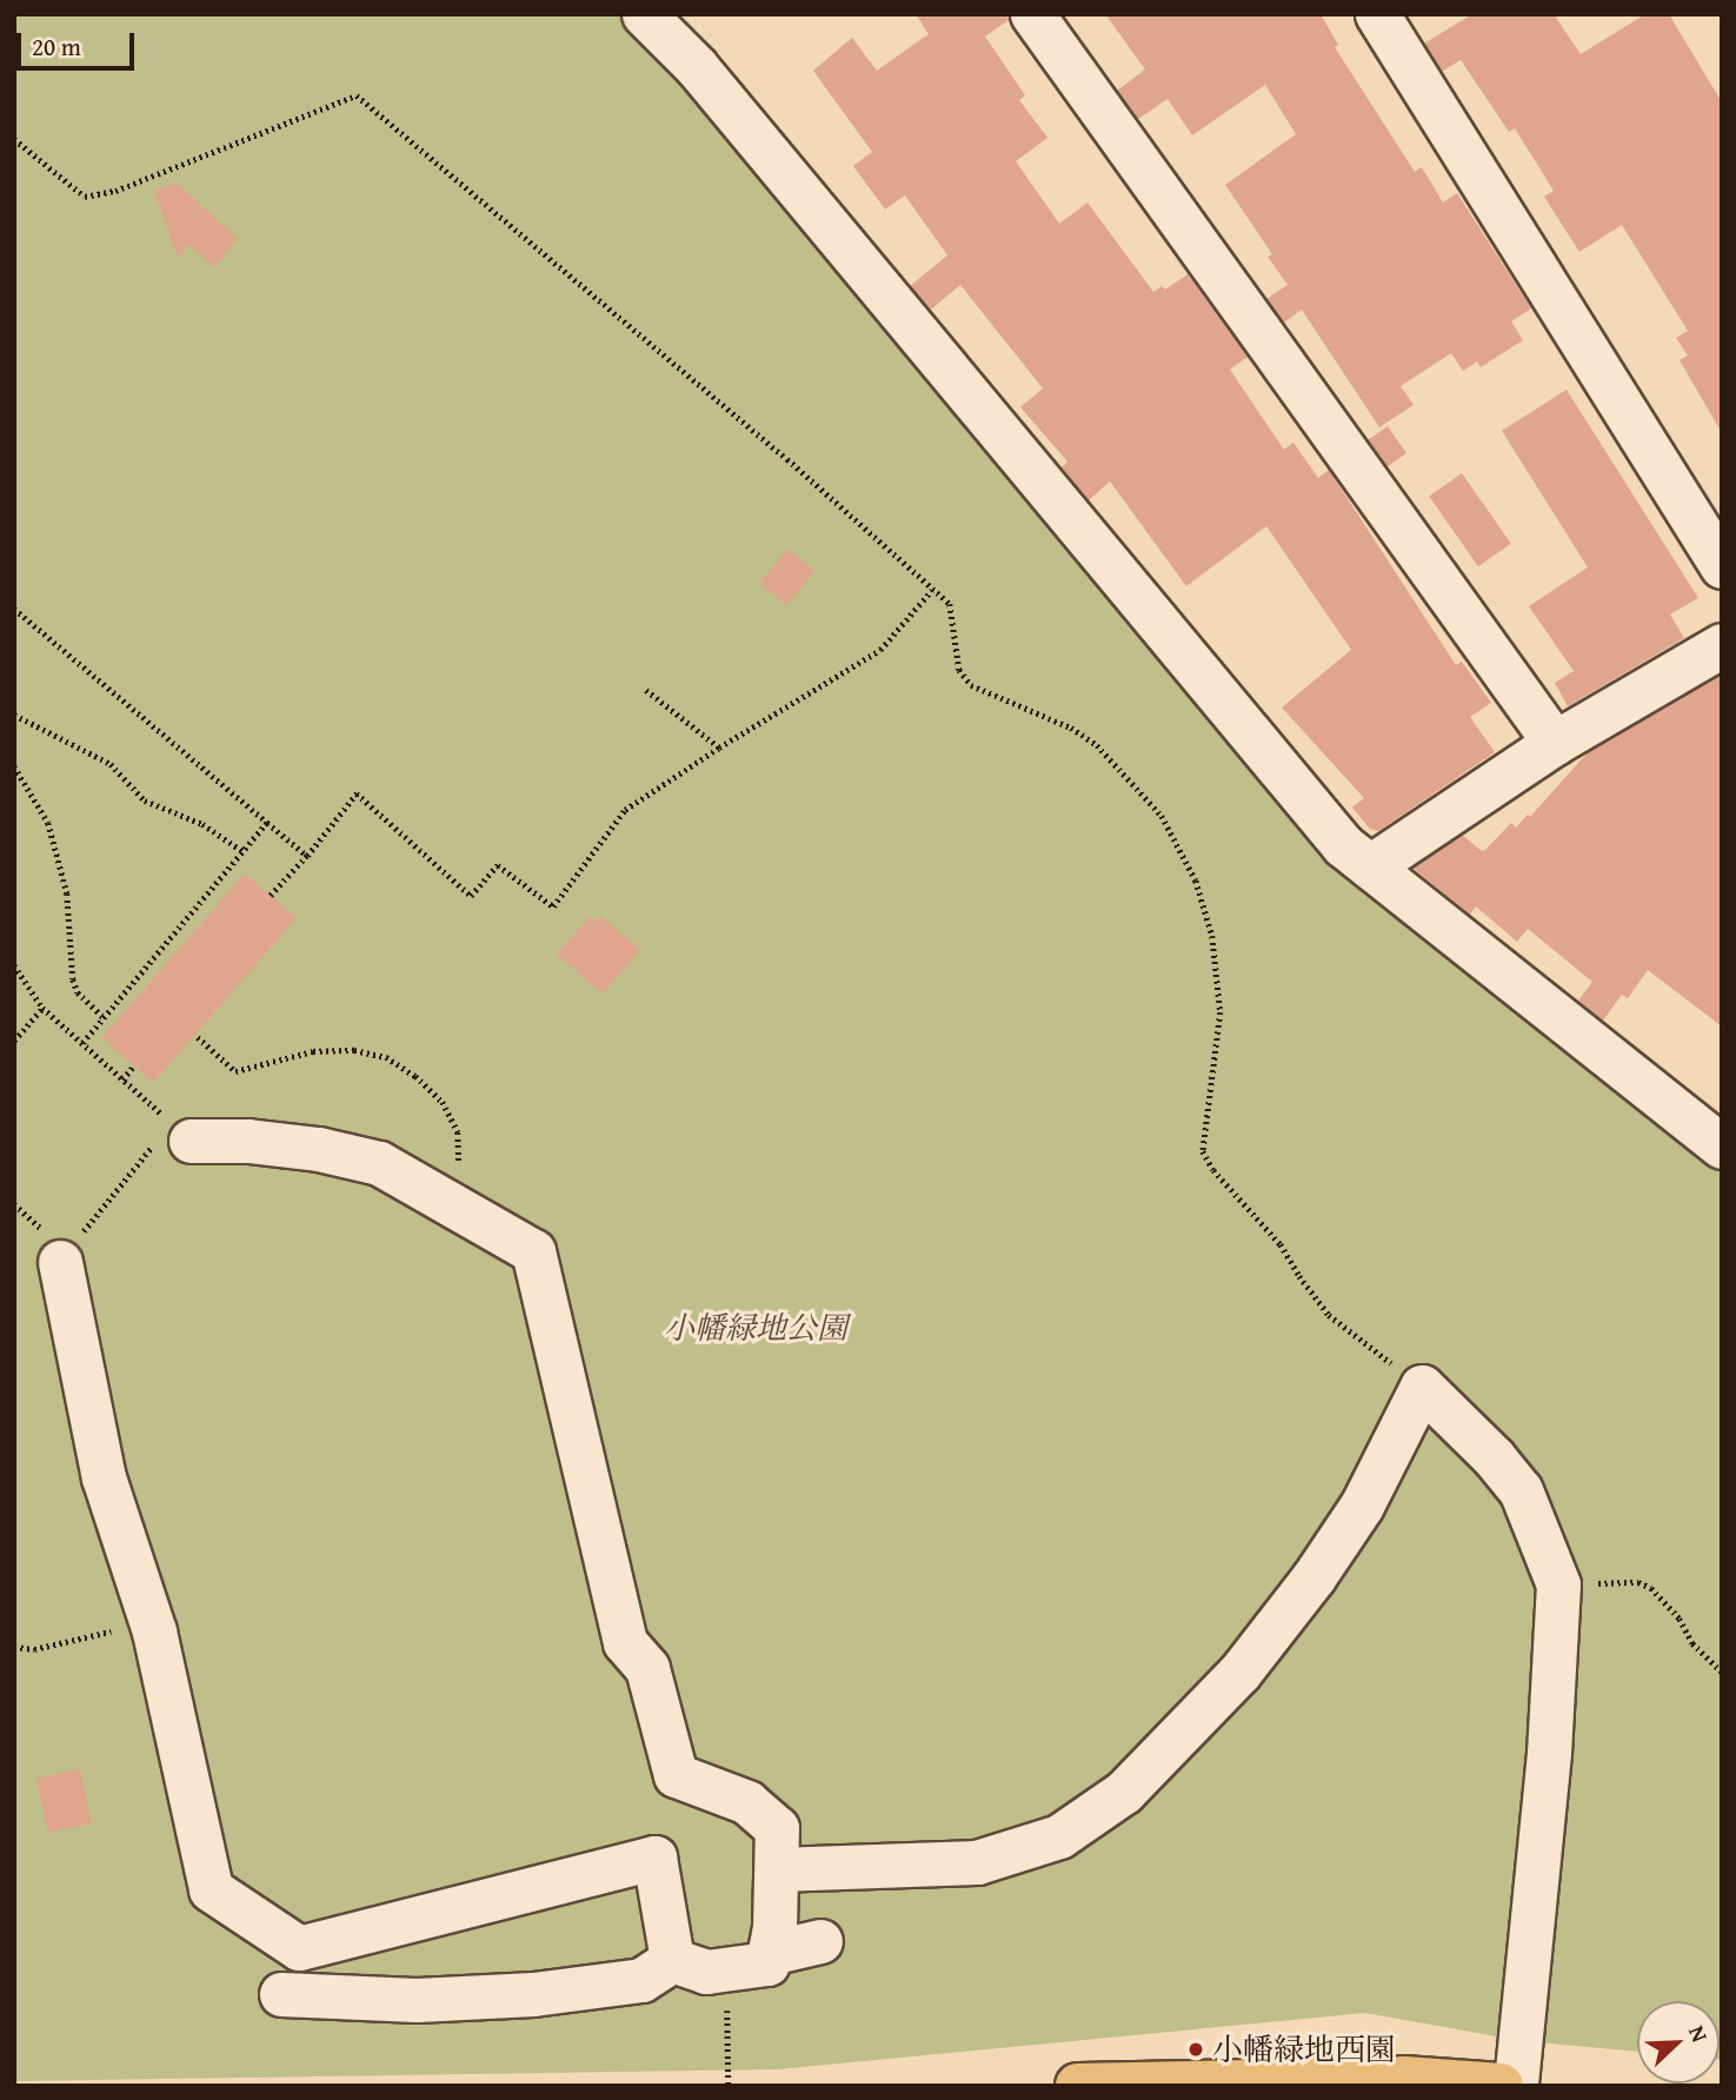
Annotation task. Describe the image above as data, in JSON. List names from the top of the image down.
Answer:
{
  "parks": ["小幡緑地公園"],
  "places": ["小幡緑地西園"],
  "scale_bar": "20 m",
  "north": "top right"
}
